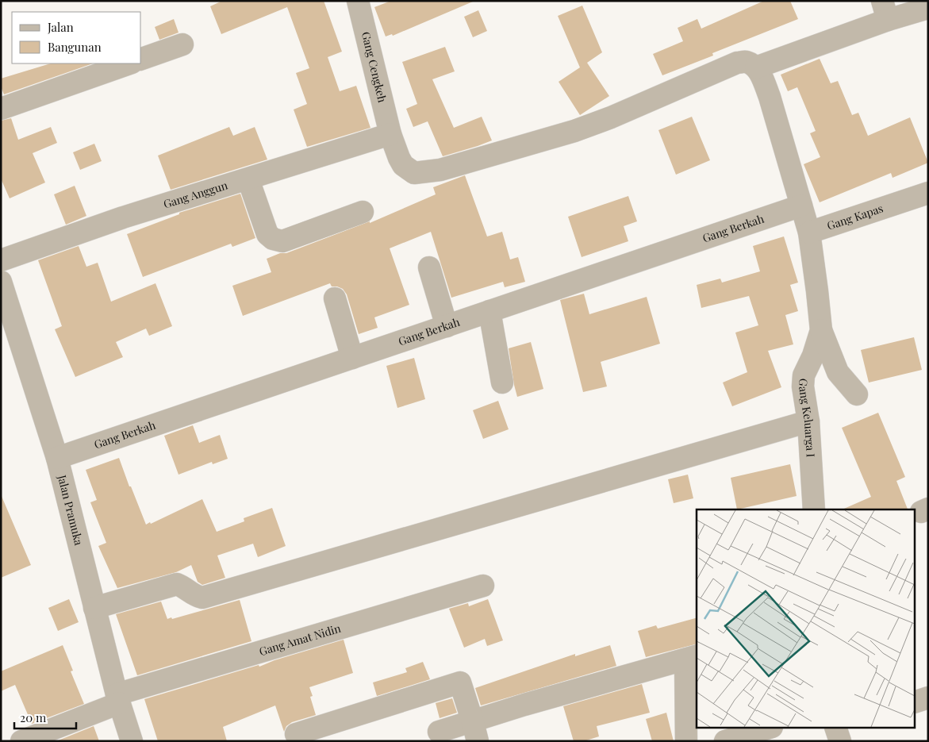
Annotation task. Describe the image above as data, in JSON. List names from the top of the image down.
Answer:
{
  "streets": {
    "street": [
      "Gang Cengkeh",
      "Gang Anggun",
      "Gang Kapas",
      "Gang Berkah",
      "Gang Keluarga I",
      "Jalan Pramuka",
      "Gang Amat Nidin"
    ]
  },
  "crossings": [
    ["Gang Cengkeh", "Gang Anggun"],
    ["Gang Kapas", "Gang Keluarga I"],
    ["Gang Berkah", "Jalan Pramuka"],
    ["Jalan Pramuka", "Gang Amat Nidin"]
  ],
  "legend": ["Jalan", "Bangunan"],
  "scale_bar": "20 m"
}
